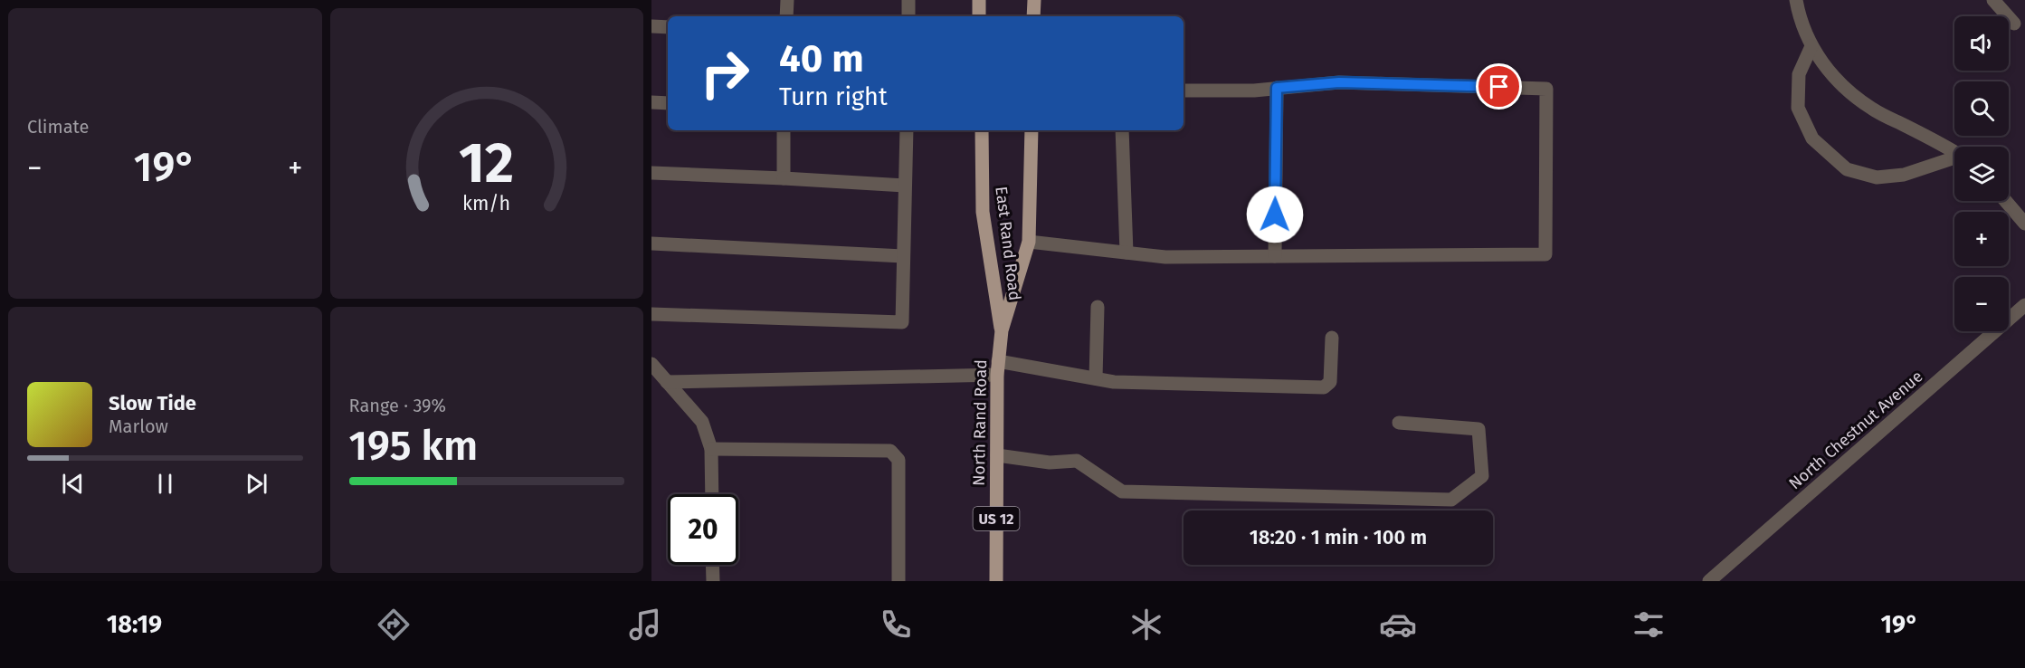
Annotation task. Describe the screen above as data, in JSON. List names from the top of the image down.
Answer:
{
  "streets": {
    "main road": ["East Rand Road", "North Rand Road", "US 12"],
    "street": ["North Chestnut Avenue"]
  },
  "crossings": [
    ["East Rand Road", "North Rand Road"],
    ["East Rand Road", "US 12"],
    ["North Rand Road", "US 12"]
  ],
  "page": {
    "tile": [
      "Climate",
      ["Range · 39%", "195 km"]
    ],
    "map_buttons": ["+", "−"],
    "turn": ["40 m", "Turn right"],
    "heat": ["−", "19°", "+"],
    "song": ["Slow Tide", "Marlow"],
    "limit": "20",
    "trip": "18:20 · 1 min · 100 m",
    "tabs": ["18:19", "19°"],
    "gauge": ["12", "km/h"]
  }
}
